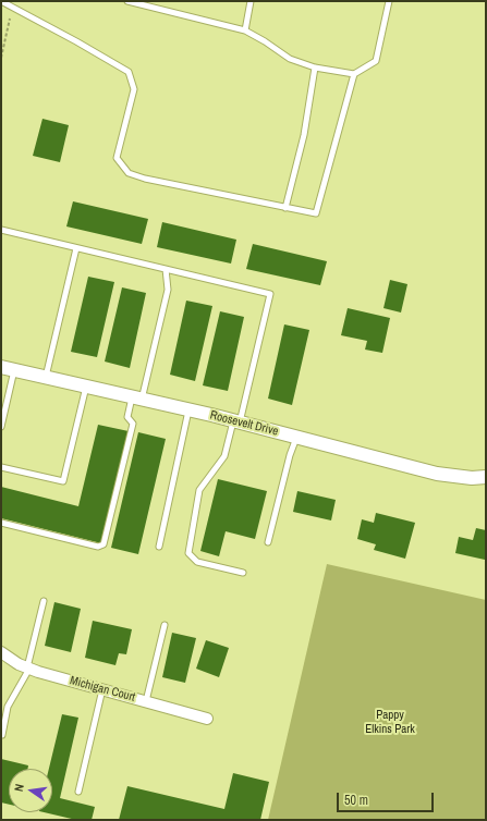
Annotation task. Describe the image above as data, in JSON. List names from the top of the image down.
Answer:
{
  "streets": {
    "street": ["Roosevelt Drive", "Michigan Court"]
  },
  "parks": ["Pappy Elkins Park"],
  "scale_bar": "50 m",
  "north": "left"
}
